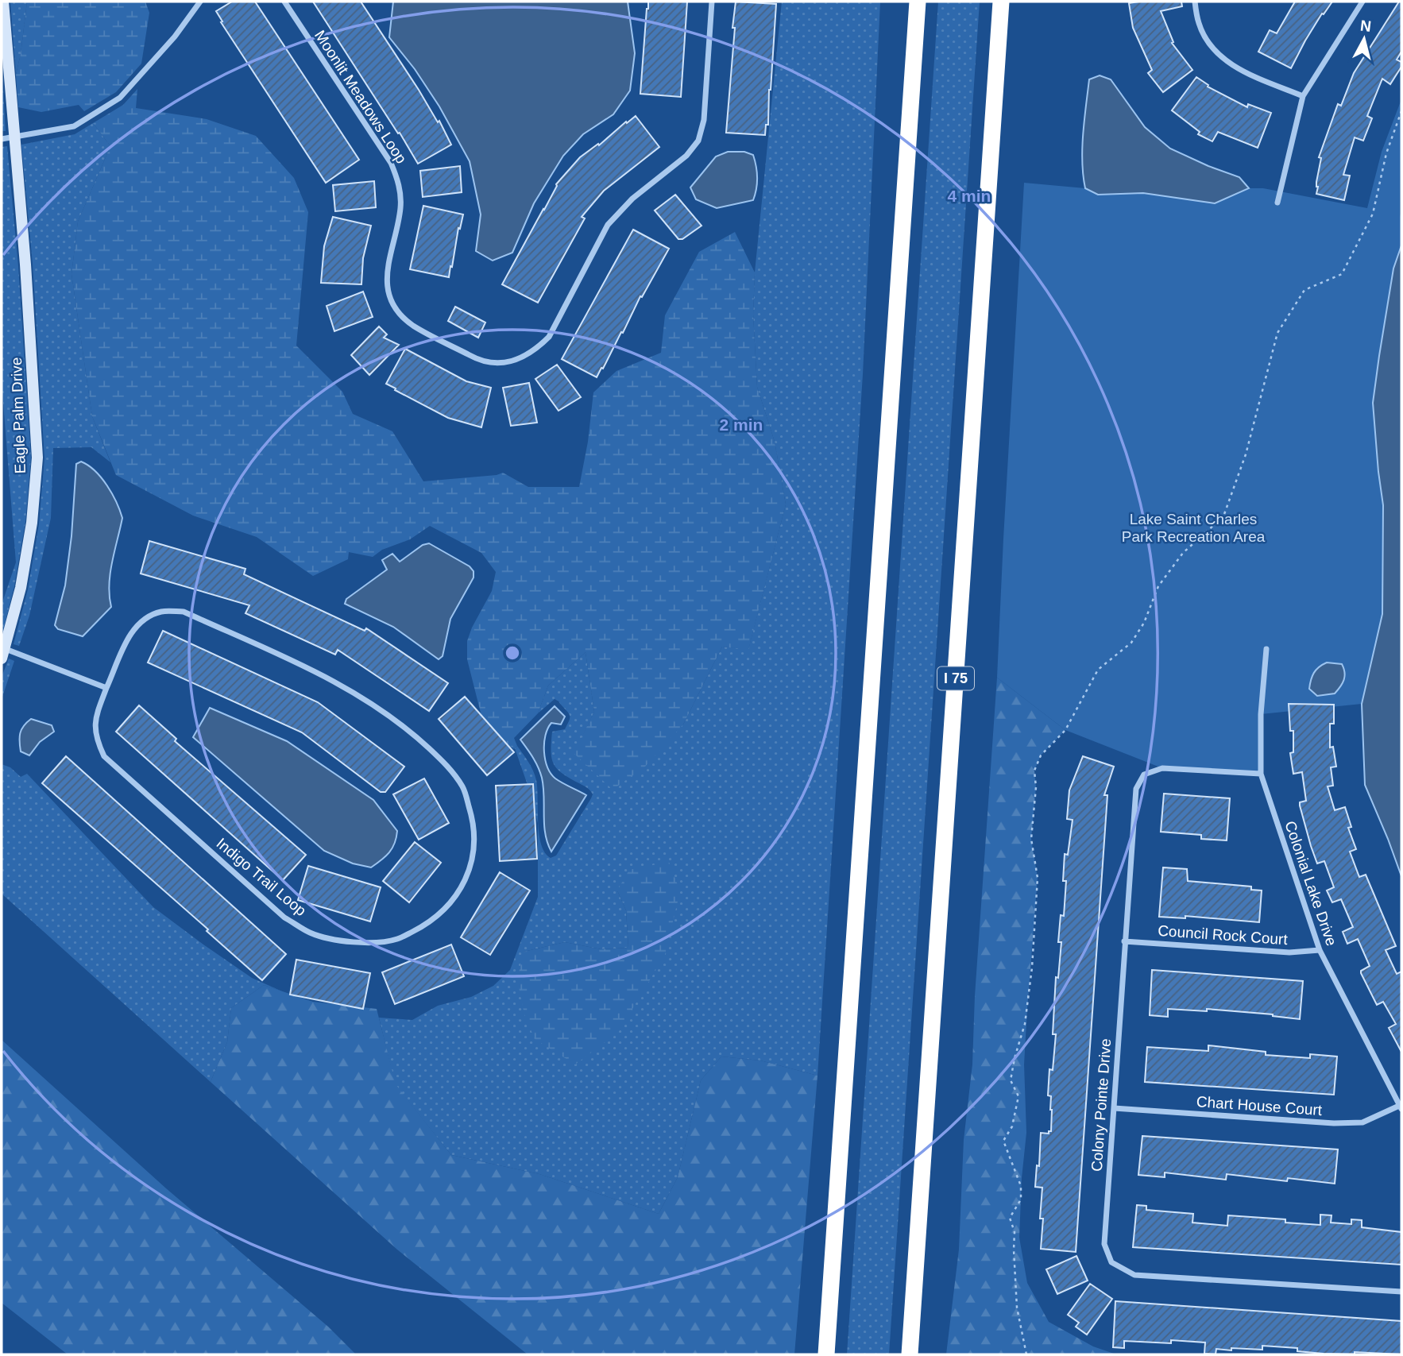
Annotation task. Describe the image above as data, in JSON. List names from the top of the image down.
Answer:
{
  "streets": {
    "highway": ["I 75"],
    "street": [
      "Moonlit Meadows Loop",
      "Eagle Palm Drive",
      "Indigo Trail Loop",
      "Colonial Lake Drive",
      "Council Rock Court",
      "Colony Pointe Drive",
      "Chart House Court"
    ]
  },
  "crossings": [
    ["Colonial Lake Drive", "Council Rock Court"],
    ["Colonial Lake Drive", "Colony Pointe Drive"],
    ["Colonial Lake Drive", "Chart House Court"],
    ["Council Rock Court", "Colony Pointe Drive"],
    ["Colony Pointe Drive", "Chart House Court"]
  ],
  "parks": ["Lake Saint Charles Park Recreation Area"],
  "north": "top",
  "rings": ["4 min", "2 min"]
}
